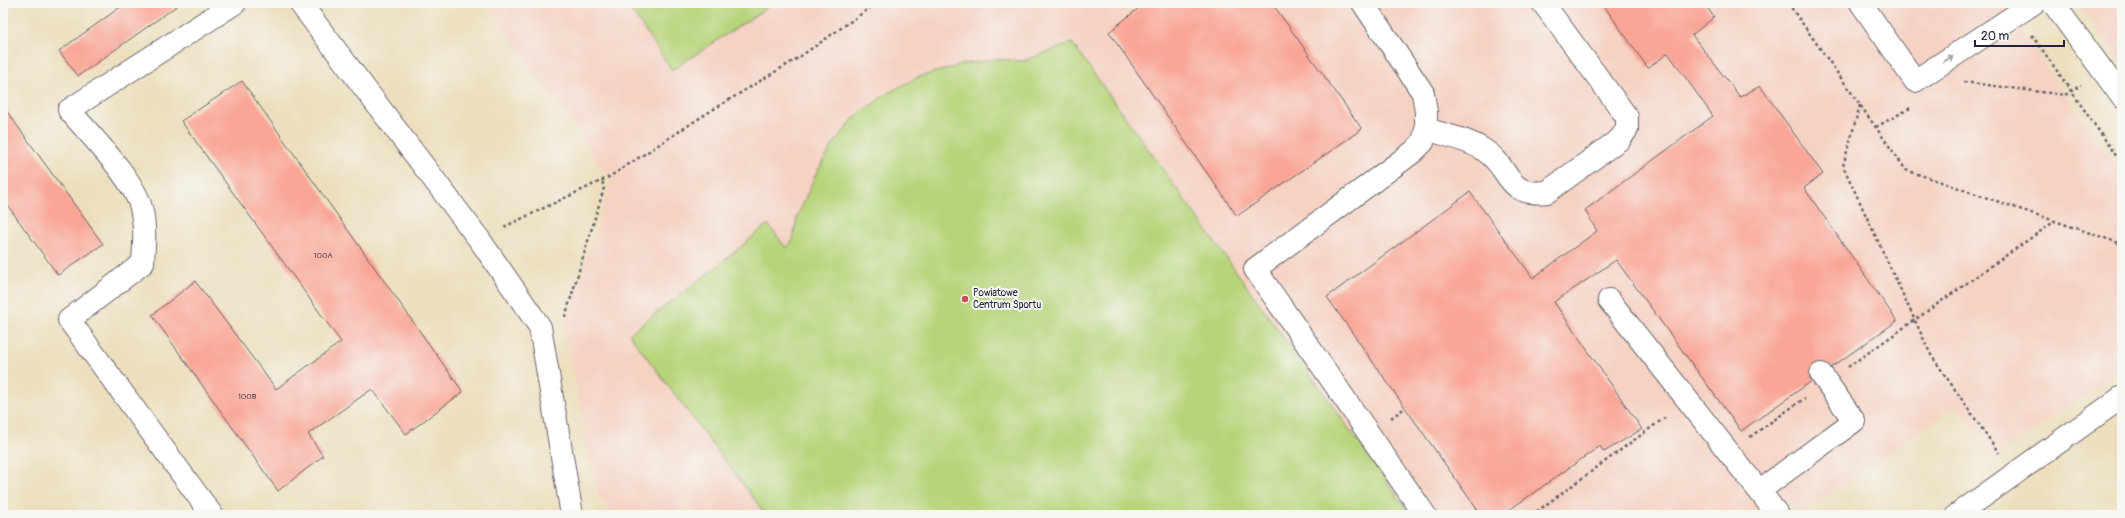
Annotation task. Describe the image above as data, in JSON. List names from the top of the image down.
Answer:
{
  "places": ["Powiatowe Centrum Sportu"],
  "house_numbers": ["100A", "100B"],
  "scale_bar": "20 m"
}
